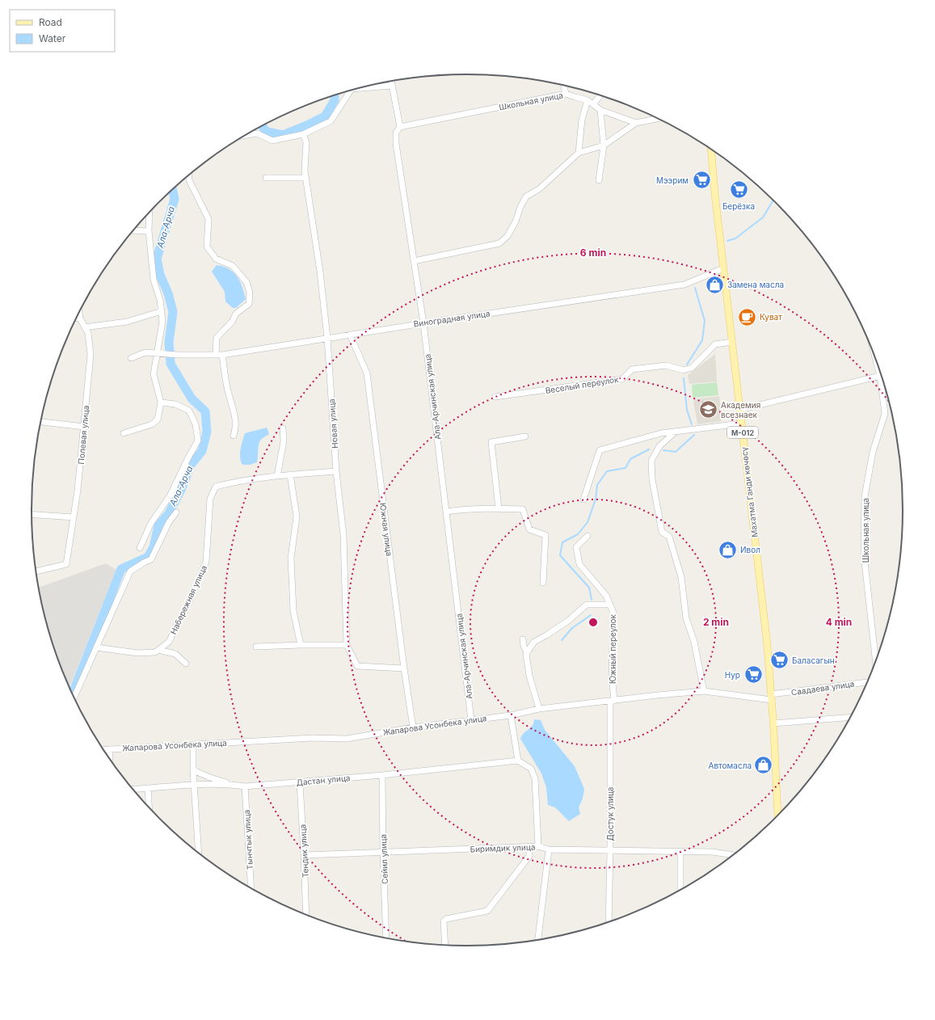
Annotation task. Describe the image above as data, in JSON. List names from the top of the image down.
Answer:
{
  "streets": {
    "main road": ["М-012", "Махатма Ганди көчөсү"],
    "street": [
      "Школьная улица",
      "Виноградная улица",
      "Веселый переулок",
      "Ала-Арчинская улица",
      "Новая улица",
      "Полевая улица",
      "Южная улица",
      "Набережная улица",
      "Южный переулок",
      "Саадаева улица",
      "Жапарова Усонбека улица",
      "Дастан улица",
      "Достук улица",
      "Тынчтык улица",
      "Биримдик улица",
      "Тендик улица",
      "Сейил улица"
    ]
  },
  "crossings": [
    ["Школьная улица", "Ала-Арчинская улица"],
    ["Виноградная улица", "Ала-Арчинская улица"],
    ["Виноградная улица", "Новая улица"],
    ["Виноградная улица", "Махатма Ганди көчөсү"],
    ["Виноградная улица", "Южная улица"],
    ["Веселый переулок", "Махатма Ганди көчөсү"],
    ["Ала-Арчинская улица", "Жапарова Усонбека улица"],
    ["Новая улица", "Южная улица"],
    ["Новая улица", "Набережная улица"],
    ["Махатма Ганди көчөсү", "Саадаева улица"],
    ["Махатма Ганди көчөсү", "Жапарова Усонбека улица"],
    ["Южная улица", "Жапарова Усонбека улица"],
    ["Южный переулок", "Жапарова Усонбека улица"],
    ["Южный переулок", "Достук улица"],
    ["Саадаева улица", "Жапарова Усонбека улица"],
    ["Жапарова Усонбека улица", "Достук улица"],
    ["Дастан улица", "Тынчтык улица"],
    ["Дастан улица", "Тендик улица"],
    ["Дастан улица", "Сейил улица"],
    ["Достук улица", "Биримдик улица"],
    ["Биримдик улица", "Тендик улица"],
    ["Биримдик улица", "Сейил улица"]
  ],
  "water": ["Ала-Арча"],
  "places": {
    "supermarket": [
      "Мээрим",
      "Берёзка",
      "Баласагын",
      "Нур"
    ],
    "shop": ["Замена масла", "Ивол", "Автомасла"],
    "cafe": ["Куват"],
    "school or university": ["Академия всезнаек"]
  },
  "legend": ["Road", "Water"],
  "rings": ["6 min", "2 min", "4 min"]
}
